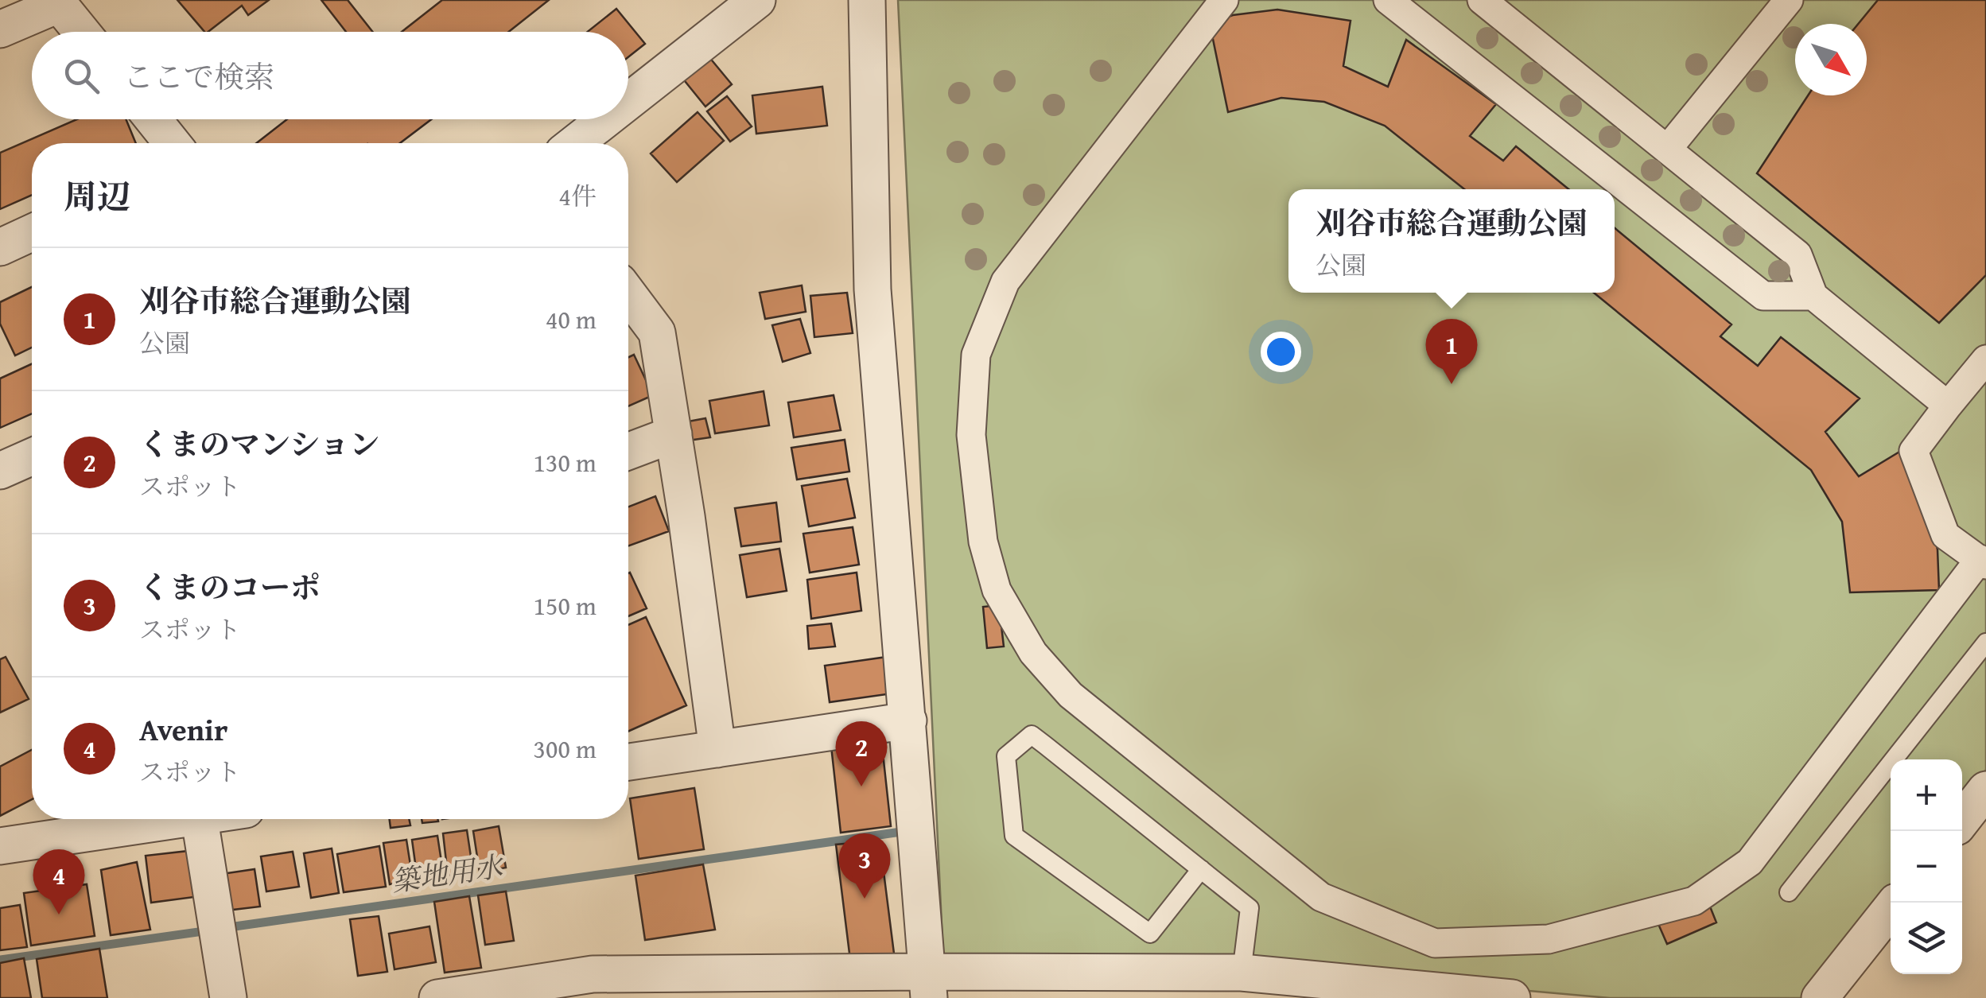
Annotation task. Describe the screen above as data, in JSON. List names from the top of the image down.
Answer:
{
  "water": ["築地用水"],
  "north": "bottom right",
  "page": {
    "search": "ここで検索",
    "heading": ["周辺", "4件"],
    "popup": ["刈谷市総合運動公園", "公園"],
    "list": [
      {
        "mark": "1",
        "name": "刈谷市総合運動公園",
        "note": "公園",
        "value": "40 m"
      },
      {
        "mark": "2",
        "name": "くまのマンション",
        "note": "スポット",
        "value": "130 m"
      },
      {
        "mark": "3",
        "name": "くまのコーポ",
        "note": "スポット",
        "value": "150 m"
      },
      {
        "mark": "4",
        "name": "Avenir",
        "note": "スポット",
        "value": "300 m"
      }
    ],
    "pins": [
      "1",
      "2",
      "3",
      "4"
    ],
    "map_buttons": ["+", "−"]
  }
}
